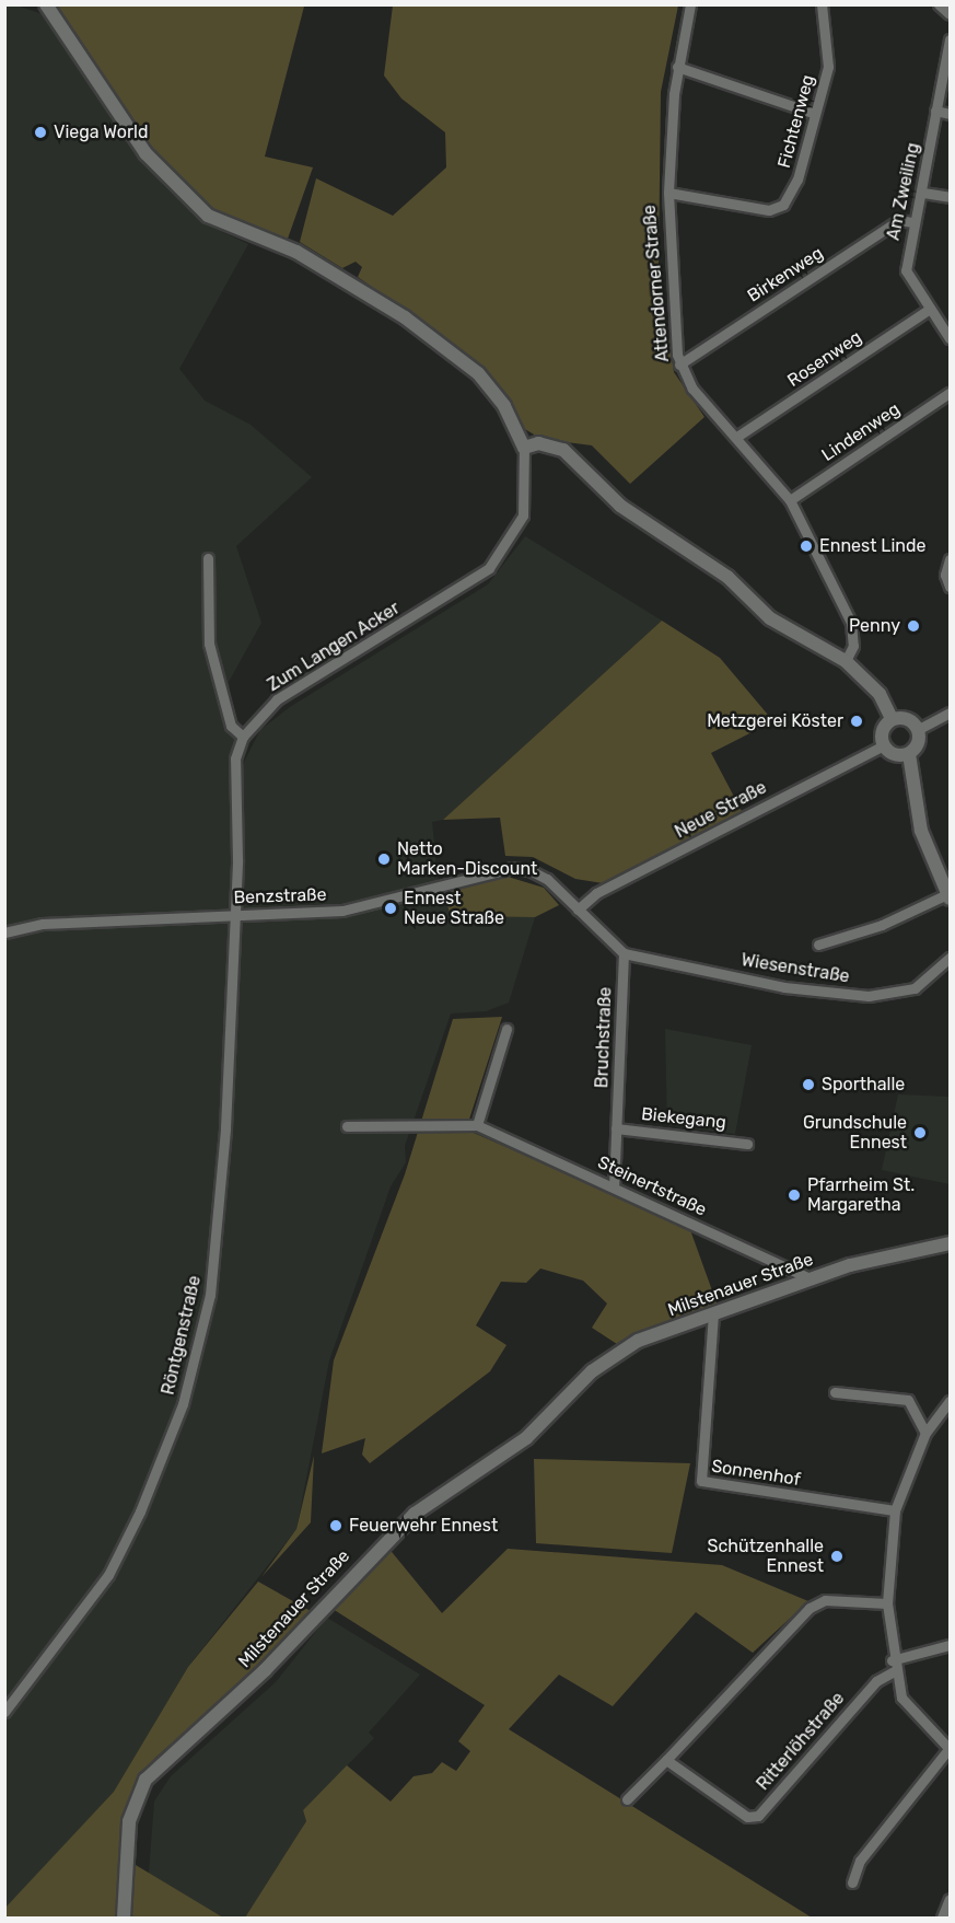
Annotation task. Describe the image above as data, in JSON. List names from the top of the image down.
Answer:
{
  "streets": {
    "street": [
      "Fichtenweg",
      "Am Zweiling",
      "Birkenweg",
      "Attendorner Straße",
      "Rosenweg",
      "Lindenweg",
      "Zum Langen Acker",
      "Neue Straße",
      "Benzstraße",
      "Wiesenstraße",
      "Bruchstraße",
      "Biekegang",
      "Steinertstraße",
      "Milstenauer Straße",
      "Röntgenstraße",
      "Sonnenhof",
      "Ritterlöhstraße"
    ]
  },
  "crossings": [
    ["Fichtenweg", "Attendorner Straße"],
    ["Am Zweiling", "Birkenweg"],
    ["Am Zweiling", "Rosenweg"],
    ["Birkenweg", "Attendorner Straße"],
    ["Attendorner Straße", "Rosenweg"],
    ["Attendorner Straße", "Lindenweg"],
    ["Zum Langen Acker", "Benzstraße"],
    ["Zum Langen Acker", "Röntgenstraße"],
    ["Neue Straße", "Benzstraße"],
    ["Benzstraße", "Röntgenstraße"],
    ["Wiesenstraße", "Bruchstraße"],
    ["Bruchstraße", "Biekegang"],
    ["Bruchstraße", "Steinertstraße"],
    ["Steinertstraße", "Milstenauer Straße"],
    ["Milstenauer Straße", "Sonnenhof"]
  ],
  "places": [
    "Viega World",
    "Ennest Linde",
    "Penny",
    "Metzgerei Köster",
    "Netto Marken-Discount",
    "Ennest Neue Straße",
    "Sporthalle",
    "Grundschule Ennest",
    "Pfarrheim St. Margaretha",
    "Feuerwehr Ennest",
    "Schützenhalle Ennest"
  ]
}
